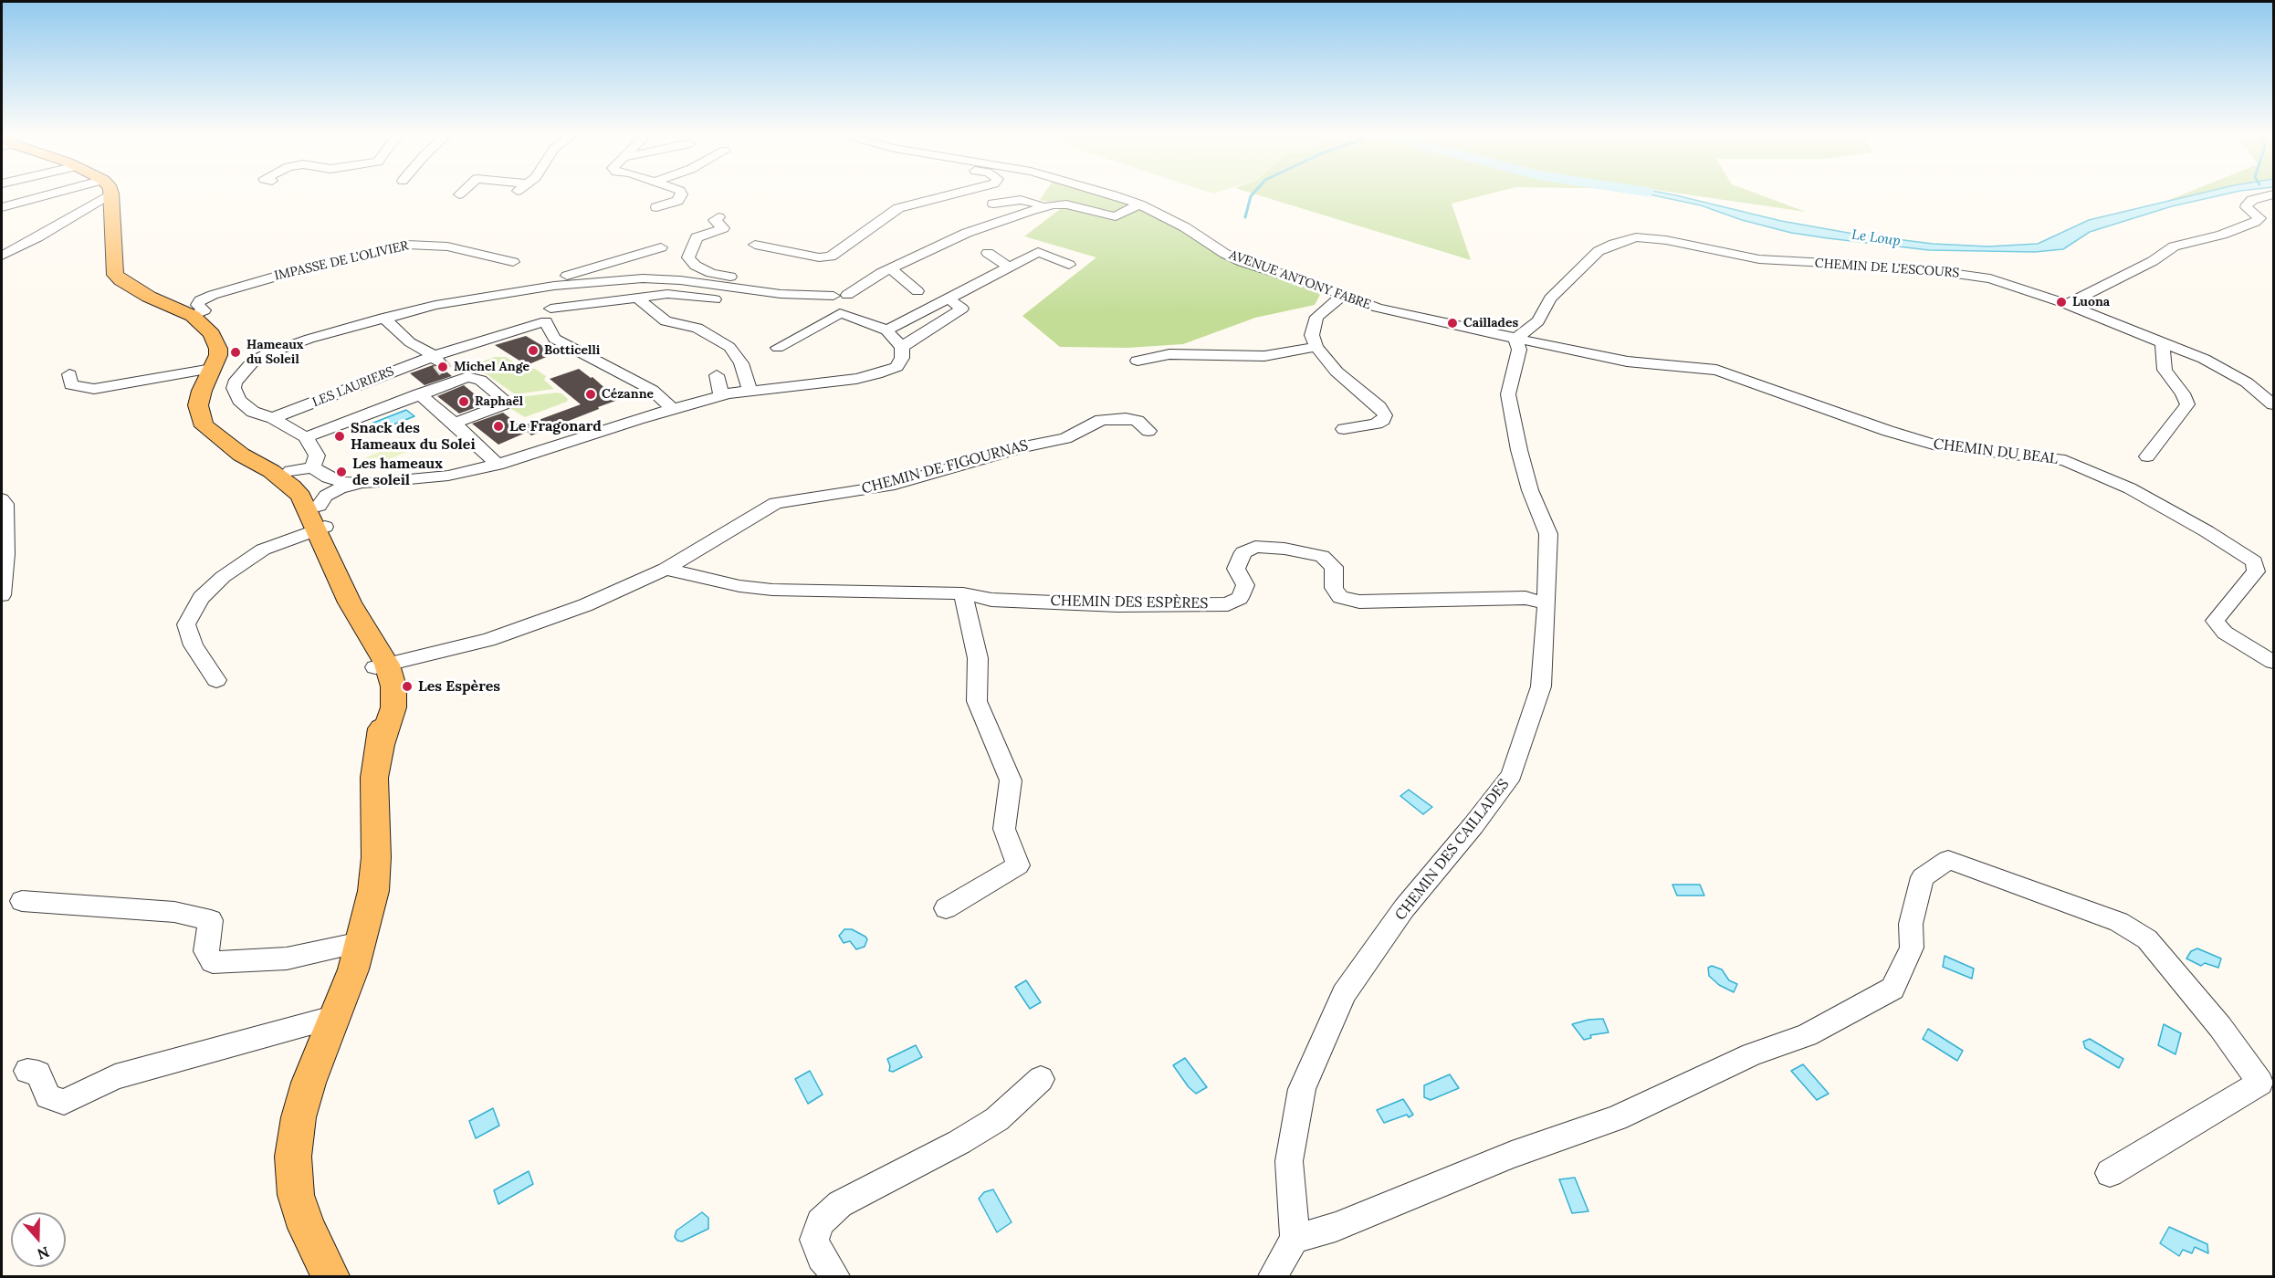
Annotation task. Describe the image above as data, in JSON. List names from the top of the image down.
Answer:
{
  "streets": {
    "street": [
      "IMPASSE DE L'OLIVIER",
      "CHEMIN DE L'ESCOURS",
      "AVENUE ANTONY FABRE",
      "LES LAURIERS",
      "CHEMIN DU BEAL",
      "CHEMIN DE FIGOURNAS",
      "CHEMIN DES ESPÈRES",
      "CHEMIN DES CAILLADES"
    ]
  },
  "crossings": [
    ["CHEMIN DE L'ESCOURS", "AVENUE ANTONY FABRE"],
    ["CHEMIN DE L'ESCOURS", "CHEMIN DU BEAL"],
    ["CHEMIN DE L'ESCOURS", "CHEMIN DES CAILLADES"],
    ["AVENUE ANTONY FABRE", "CHEMIN DU BEAL"],
    ["AVENUE ANTONY FABRE", "CHEMIN DES CAILLADES"],
    ["CHEMIN DU BEAL", "CHEMIN DES CAILLADES"],
    ["CHEMIN DE FIGOURNAS", "CHEMIN DES ESPÈRES"],
    ["CHEMIN DES ESPÈRES", "CHEMIN DES CAILLADES"]
  ],
  "water": ["Le Loup"],
  "places": [
    "Luona",
    "Caillades",
    "Botticelli",
    "Hameaux du Soleil",
    "Michel Ange",
    "Cézanne",
    "Raphaël",
    "Le Fragonard",
    "Snack des Hameaux du Solei",
    "Les hameaux de soleil",
    "Les Espères"
  ],
  "north": "bottom"
}
